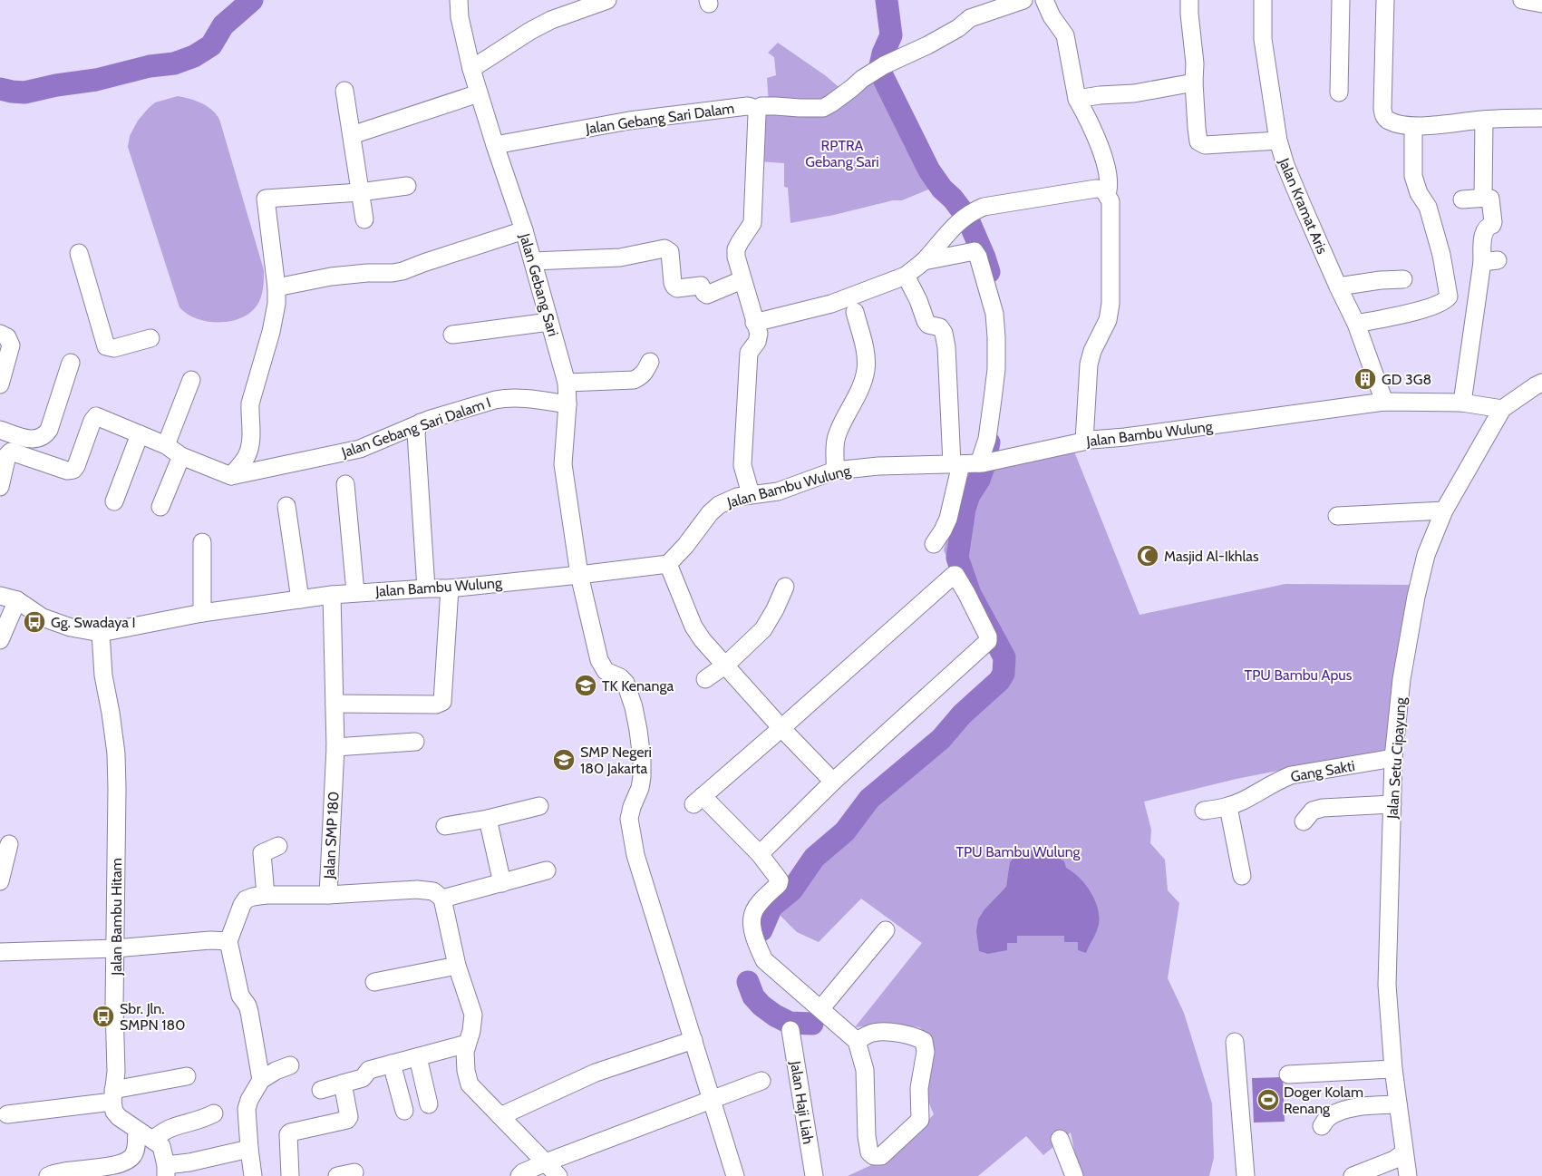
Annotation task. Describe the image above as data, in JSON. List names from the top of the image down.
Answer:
{
  "streets": {
    "street": [
      "Jalan Gebang Sari Dalam",
      "Jalan Kramat Aris",
      "Jalan Gebang Sari",
      "Jalan Gebang Sari Dalam I",
      "Jalan Bambu Wulung",
      "Jalan Setu Cipayung",
      "Gang Sakti",
      "Jalan SMP 180",
      "Jalan Bambu Hitam",
      "Jalan Haji Liah"
    ]
  },
  "crossings": [
    ["Jalan Gebang Sari Dalam", "Jalan Gebang Sari"],
    ["Jalan Gebang Sari Dalam", "Jalan Bambu Wulung"],
    ["Jalan Kramat Aris", "Jalan Bambu Wulung"],
    ["Jalan Gebang Sari", "Jalan Gebang Sari Dalam I"],
    ["Jalan Gebang Sari", "Jalan Bambu Wulung"],
    ["Jalan Bambu Wulung", "Jalan Setu Cipayung"],
    ["Jalan Bambu Wulung", "Jalan SMP 180"],
    ["Jalan Bambu Wulung", "Jalan Bambu Hitam"],
    ["Jalan Setu Cipayung", "Gang Sakti"]
  ],
  "parks": ["RPTRA Gebang Sari", "TPU Bambu Apus", "TPU Bambu Wulung"],
  "places": {
    "building": ["GD 3G8"],
    "mosque": ["Masjid Al-Ikhlas"],
    "bus stop": ["Gg. Swadaya I", "Sbr. Jln. SMPN 180"],
    "school or university": ["TK Kenanga", "SMP Negeri 180 Jakarta"],
    "sports": ["Doger Kolam Renang"]
  }
}
